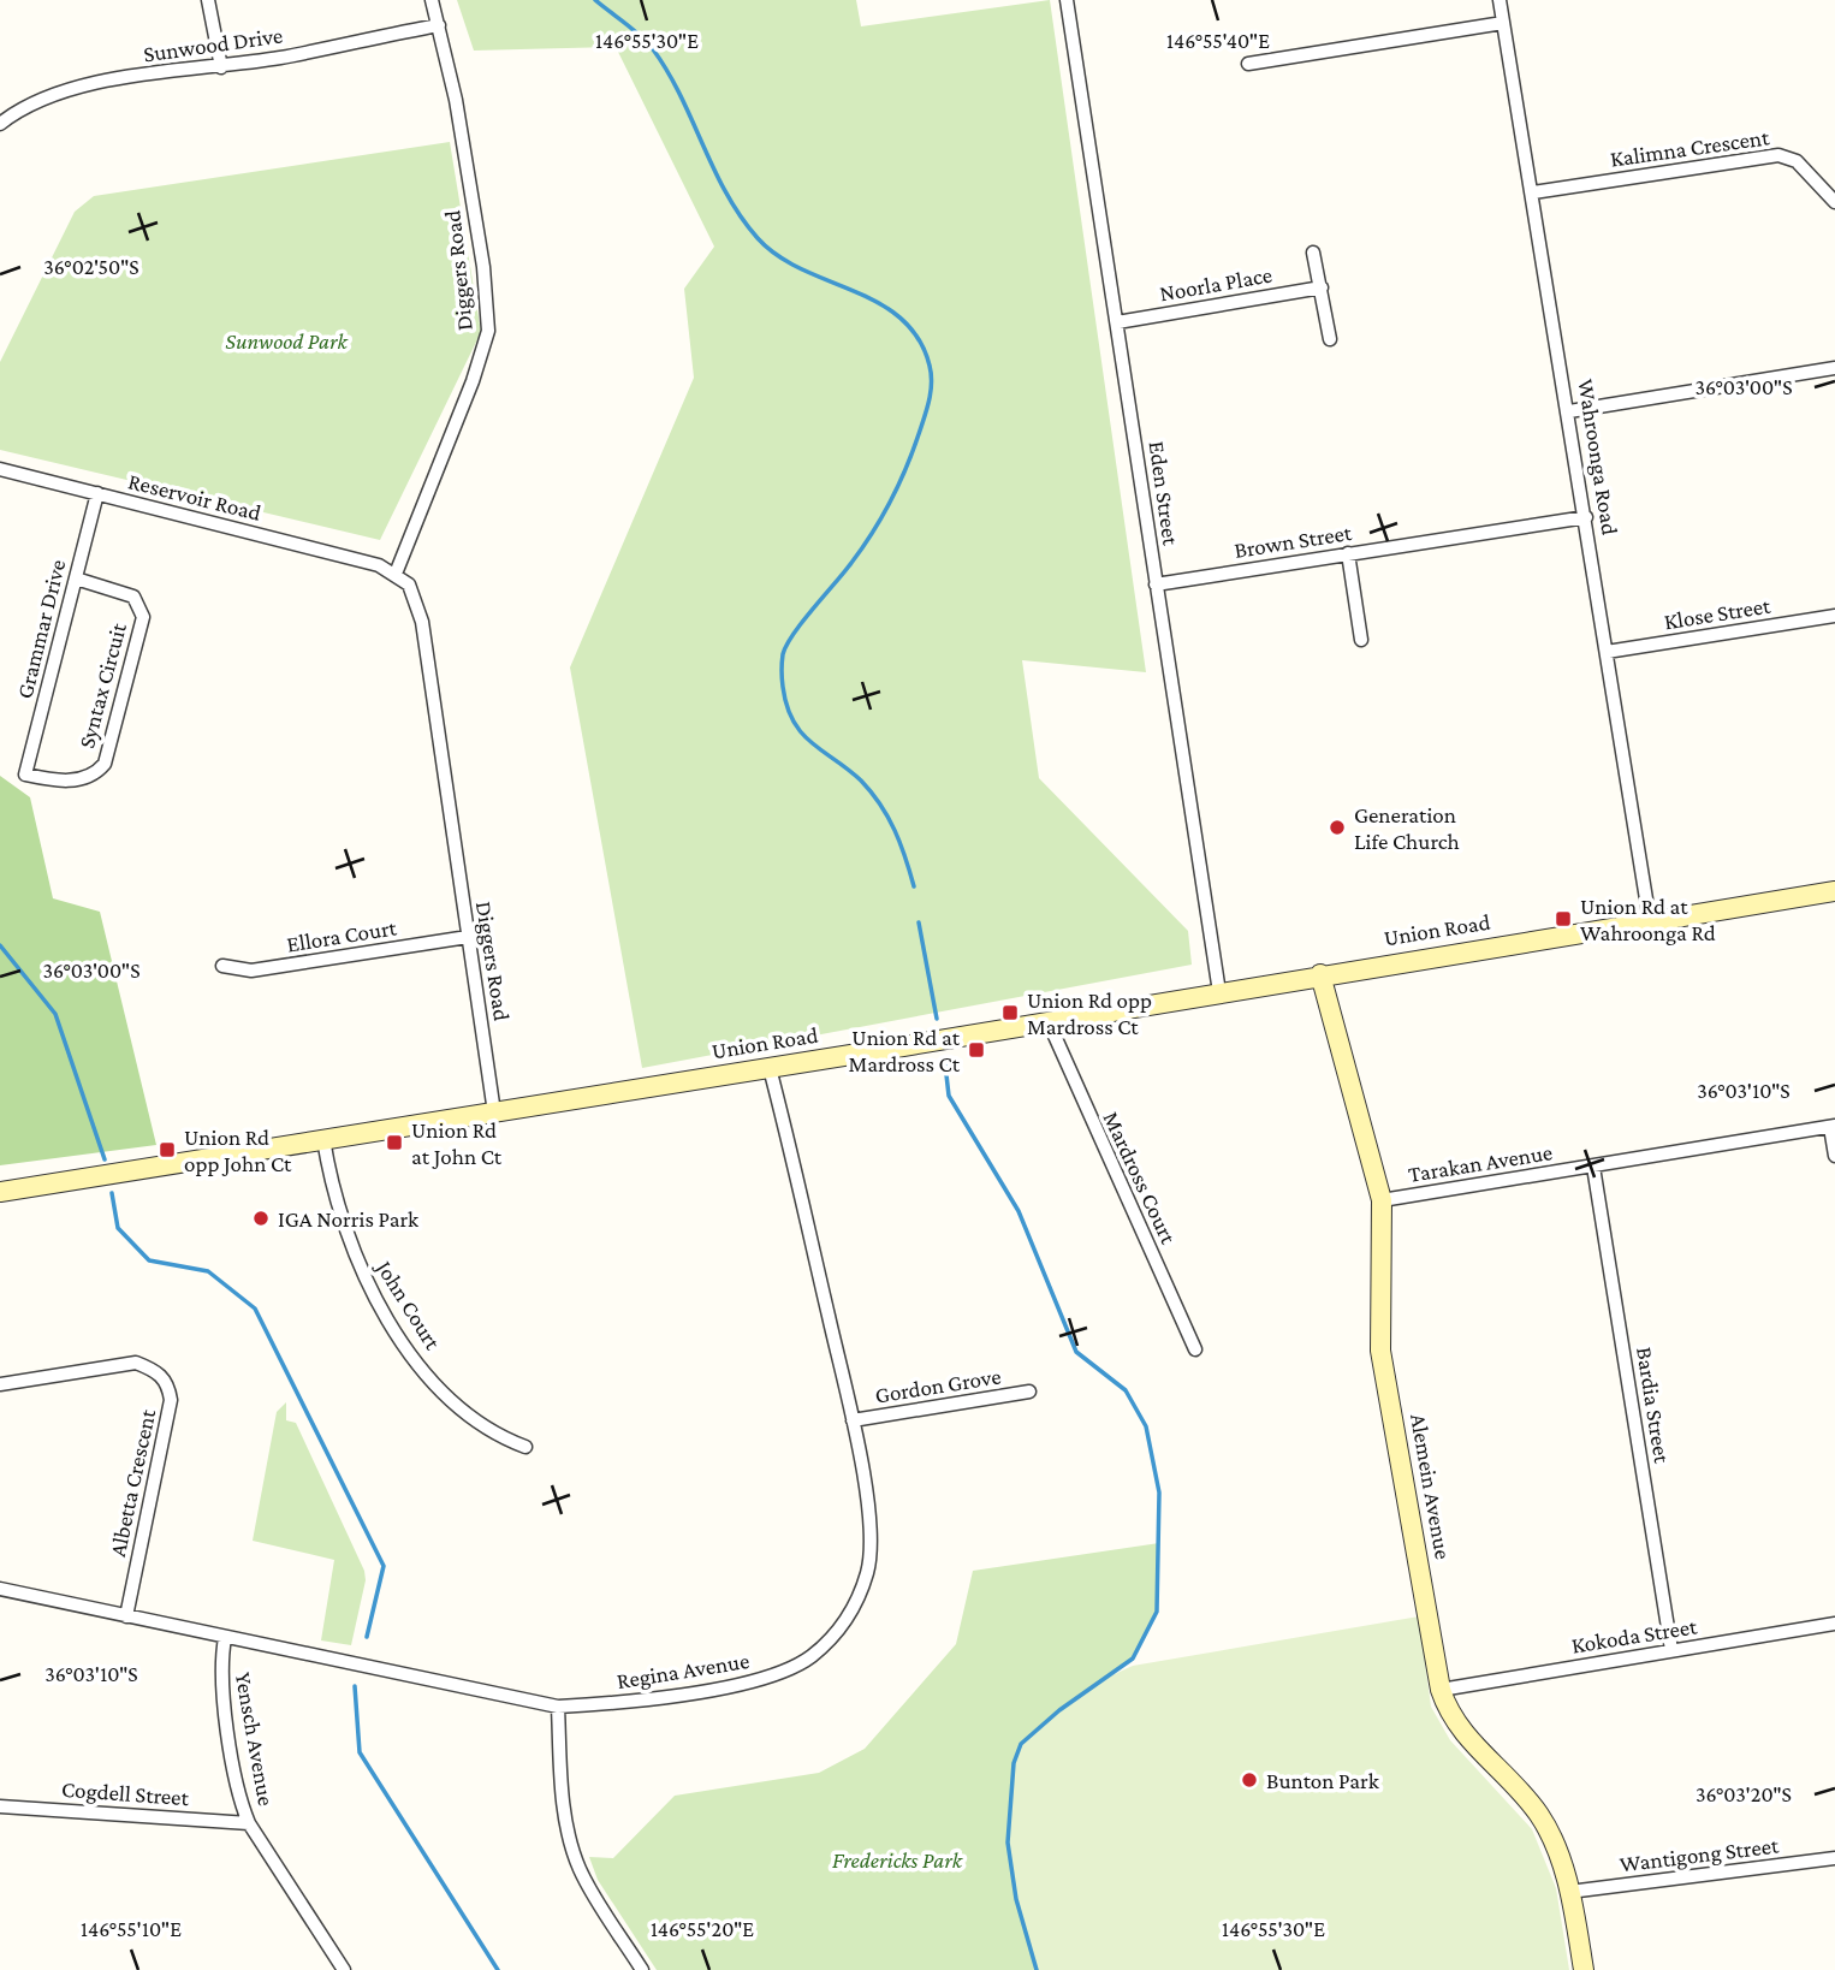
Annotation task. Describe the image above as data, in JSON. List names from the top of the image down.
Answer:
{
  "streets": {
    "main road": ["Union Road", "Alemein Avenue"],
    "street": [
      "Sunwood Drive",
      "Kalimna Crescent",
      "Diggers Road",
      "Noorla Place",
      "Wahroonga Road",
      "Eden Street",
      "Reservoir Road",
      "Brown Street",
      "Klose Street",
      "Grammar Drive",
      "Syntax Circuit",
      "Ellora Court",
      "Tarakan Avenue",
      "Mardross Court",
      "John Court",
      "Gordon Grove",
      "Bardia Street",
      "Albetta Crescent",
      "Kokoda Street",
      "Regina Avenue",
      "Yensch Avenue",
      "Cogdell Street",
      "Wantigong Street"
    ]
  },
  "crossings": [
    ["Sunwood Drive", "Diggers Road"],
    ["Kalimna Crescent", "Wahroonga Road"],
    ["Diggers Road", "Reservoir Road"],
    ["Diggers Road", "Union Road"],
    ["Diggers Road", "Ellora Court"],
    ["Noorla Place", "Eden Street"],
    ["Wahroonga Road", "Brown Street"],
    ["Wahroonga Road", "Klose Street"],
    ["Wahroonga Road", "Union Road"],
    ["Eden Street", "Brown Street"],
    ["Eden Street", "Union Road"],
    ["Reservoir Road", "Grammar Drive"],
    ["Grammar Drive", "Syntax Circuit"],
    ["Union Road", "Mardross Court"],
    ["Union Road", "John Court"],
    ["Union Road", "Alemein Avenue"],
    ["Union Road", "Regina Avenue"],
    ["Tarakan Avenue", "Bardia Street"],
    ["Tarakan Avenue", "Alemein Avenue"],
    ["Gordon Grove", "Regina Avenue"],
    ["Bardia Street", "Kokoda Street"],
    ["Albetta Crescent", "Regina Avenue"],
    ["Alemein Avenue", "Kokoda Street"],
    ["Alemein Avenue", "Wantigong Street"],
    ["Regina Avenue", "Yensch Avenue"],
    ["Yensch Avenue", "Cogdell Street"]
  ],
  "parks": ["Sunwood Park", "Fredericks Park"],
  "places": {
    "other": ["Generation Life Church", "IGA Norris Park", "Bunton Park"],
    "transit": [
      "Union Rd at Wahroonga Rd",
      "Union Rd opp Mardross Ct",
      "Union Rd at Mardross Ct",
      "Union Rd at John Ct",
      "Union Rd opp John Ct"
    ]
  },
  "coordinates": [
    "146°55'30\"E",
    "146°55'40\"E",
    "36°02'50\"S",
    "36°03'00\"S",
    "36°03'10\"S",
    "36°03'20\"S",
    "146°55'10\"E",
    "146°55'20\"E"
  ]
}
